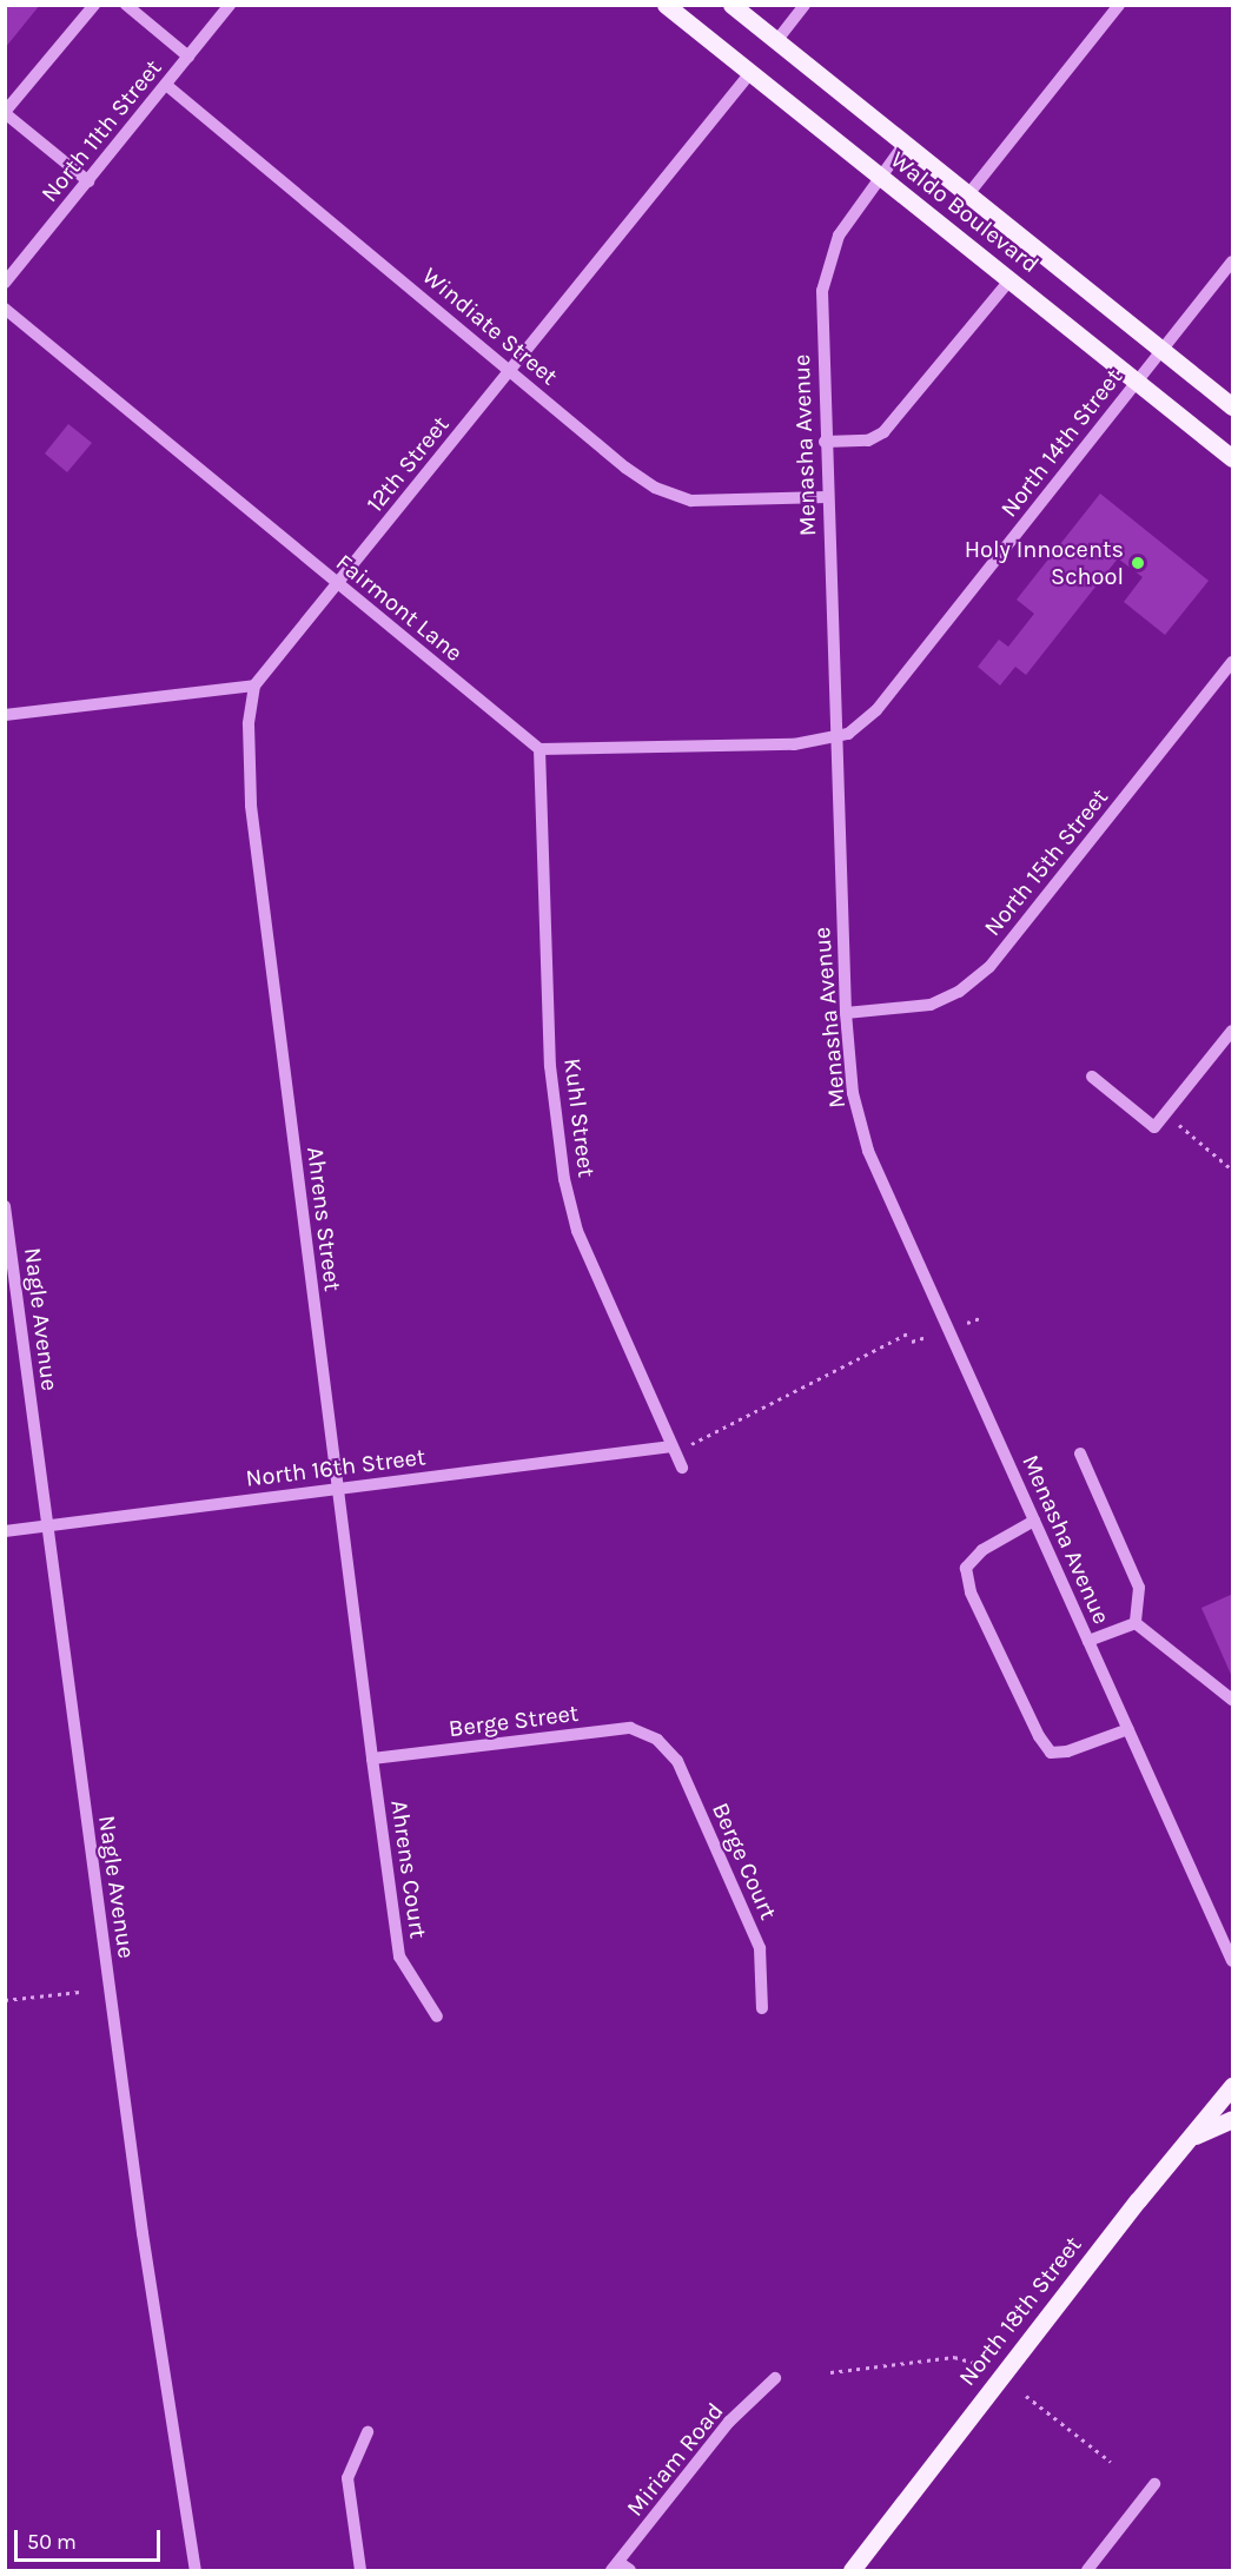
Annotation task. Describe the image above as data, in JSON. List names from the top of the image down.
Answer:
{
  "streets": {
    "main road": ["Waldo Boulevard", "North 18th Street"],
    "street": [
      "North 11th Street",
      "Windiate Street",
      "North 14th Street",
      "Menasha Avenue",
      "12th Street",
      "Fairmont Lane",
      "North 15th Street",
      "Kuhl Street",
      "Ahrens Street",
      "Nagle Avenue",
      "North 16th Street",
      "Berge Street",
      "Berge Court",
      "Ahrens Court",
      "Miriam Road"
    ]
  },
  "crossings": [
    ["North 11th Street", "Windiate Street"],
    ["Waldo Boulevard", "North 14th Street"],
    ["Waldo Boulevard", "Menasha Avenue"],
    ["Waldo Boulevard", "12th Street"],
    ["Windiate Street", "Menasha Avenue"],
    ["Windiate Street", "12th Street"],
    ["North 14th Street", "Menasha Avenue"],
    ["Menasha Avenue", "North 15th Street"],
    ["12th Street", "Fairmont Lane"],
    ["12th Street", "Ahrens Street"],
    ["Fairmont Lane", "Kuhl Street"],
    ["Kuhl Street", "North 16th Street"],
    ["Ahrens Street", "North 16th Street"],
    ["Ahrens Street", "Berge Street"],
    ["Ahrens Street", "Ahrens Court"],
    ["Nagle Avenue", "North 16th Street"],
    ["Berge Street", "Berge Court"],
    ["Berge Street", "Ahrens Court"]
  ],
  "places": ["Holy Innocents School"],
  "scale_bar": "50 m"
}
